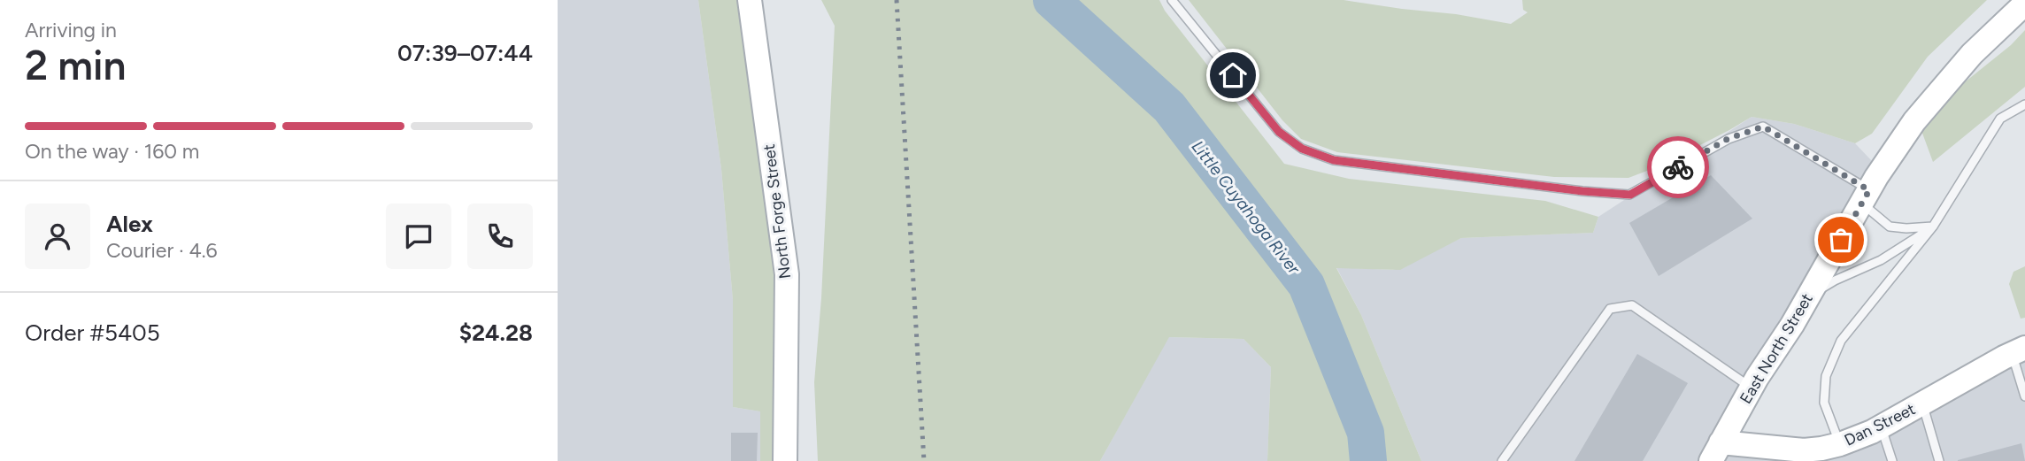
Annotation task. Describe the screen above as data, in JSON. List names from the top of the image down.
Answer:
{
  "streets": {
    "street": ["North Forge Street", "East North Street", "Dan Street"]
  },
  "crossings": [
    ["East North Street", "Dan Street"]
  ],
  "water": ["Little Cuyahoga River"],
  "page": {
    "heading": ["2 min", "Arriving in", "07:39–07:44"],
    "panel": [
      "Alex",
      "Courier · 4.6",
      "Order #5405",
      "$24.28"
    ],
    "bar": "On the way · 160 m"
  }
}
